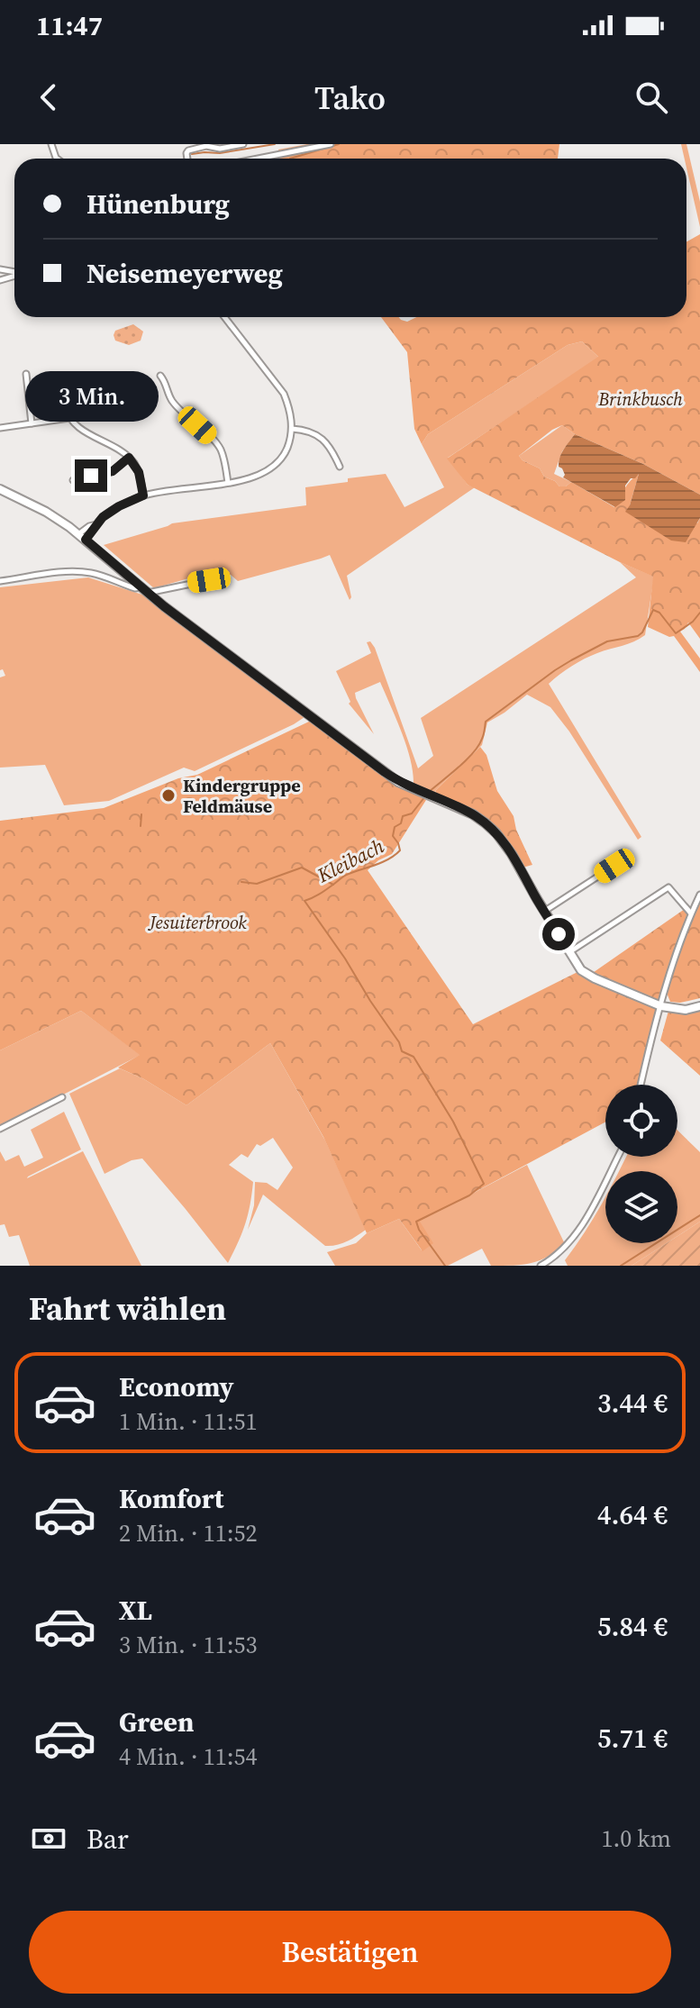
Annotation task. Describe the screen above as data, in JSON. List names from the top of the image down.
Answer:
{
  "water": ["Kleibach"],
  "parks": ["Brinkbusch", "Jesuiterbrook"],
  "places": ["Kindergruppe Feldmäuse"],
  "page": {
    "status": "11:47",
    "header": "Tako",
    "banner": ["Hünenburg", "Neisemeyerweg"],
    "bubble": "3 Min.",
    "heading": "Fahrt wählen",
    "list": [
      {
        "name": "Economy",
        "note": "1 Min. · 11:51",
        "value": "3.44 €"
      },
      {
        "name": "Komfort",
        "note": "2 Min. · 11:52",
        "value": "4.64 €"
      },
      {
        "name": "XL",
        "note": "3 Min. · 11:53",
        "value": "5.84 €"
      },
      {
        "name": "Green",
        "note": "4 Min. · 11:54",
        "value": "5.71 €"
      }
    ],
    "pay": ["Bar", "1.0 km"],
    "buttons": "Bestätigen"
  }
}
